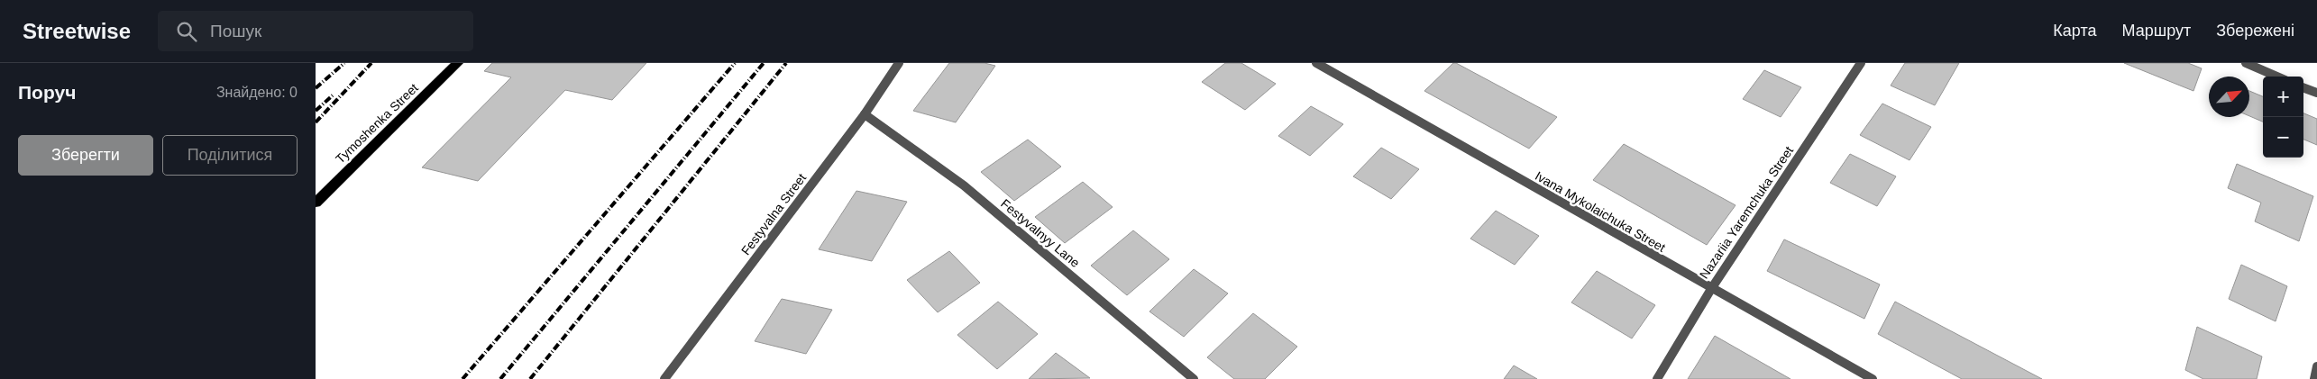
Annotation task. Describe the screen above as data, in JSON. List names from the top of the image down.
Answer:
{
  "streets": {
    "highway": ["Tymoshenka Street"],
    "street": [
      "Ivana Mykolaichuka Street",
      "Nazariia Yaremchuka Street",
      "Festyvalna Street",
      "Festyvalnyy Lane"
    ]
  },
  "crossings": [
    ["Ivana Mykolaichuka Street", "Nazariia Yaremchuka Street"],
    ["Festyvalna Street", "Festyvalnyy Lane"]
  ],
  "north": "top right",
  "page": {
    "header": "Streetwise",
    "search": "Пошук",
    "nav": ["Карта", "Маршрут", "Збережені"],
    "heading": ["Поруч", "Знайдено: 0"],
    "map_buttons": ["+", "−"],
    "buttons": ["Зберегти", "Поділитися"]
  }
}
